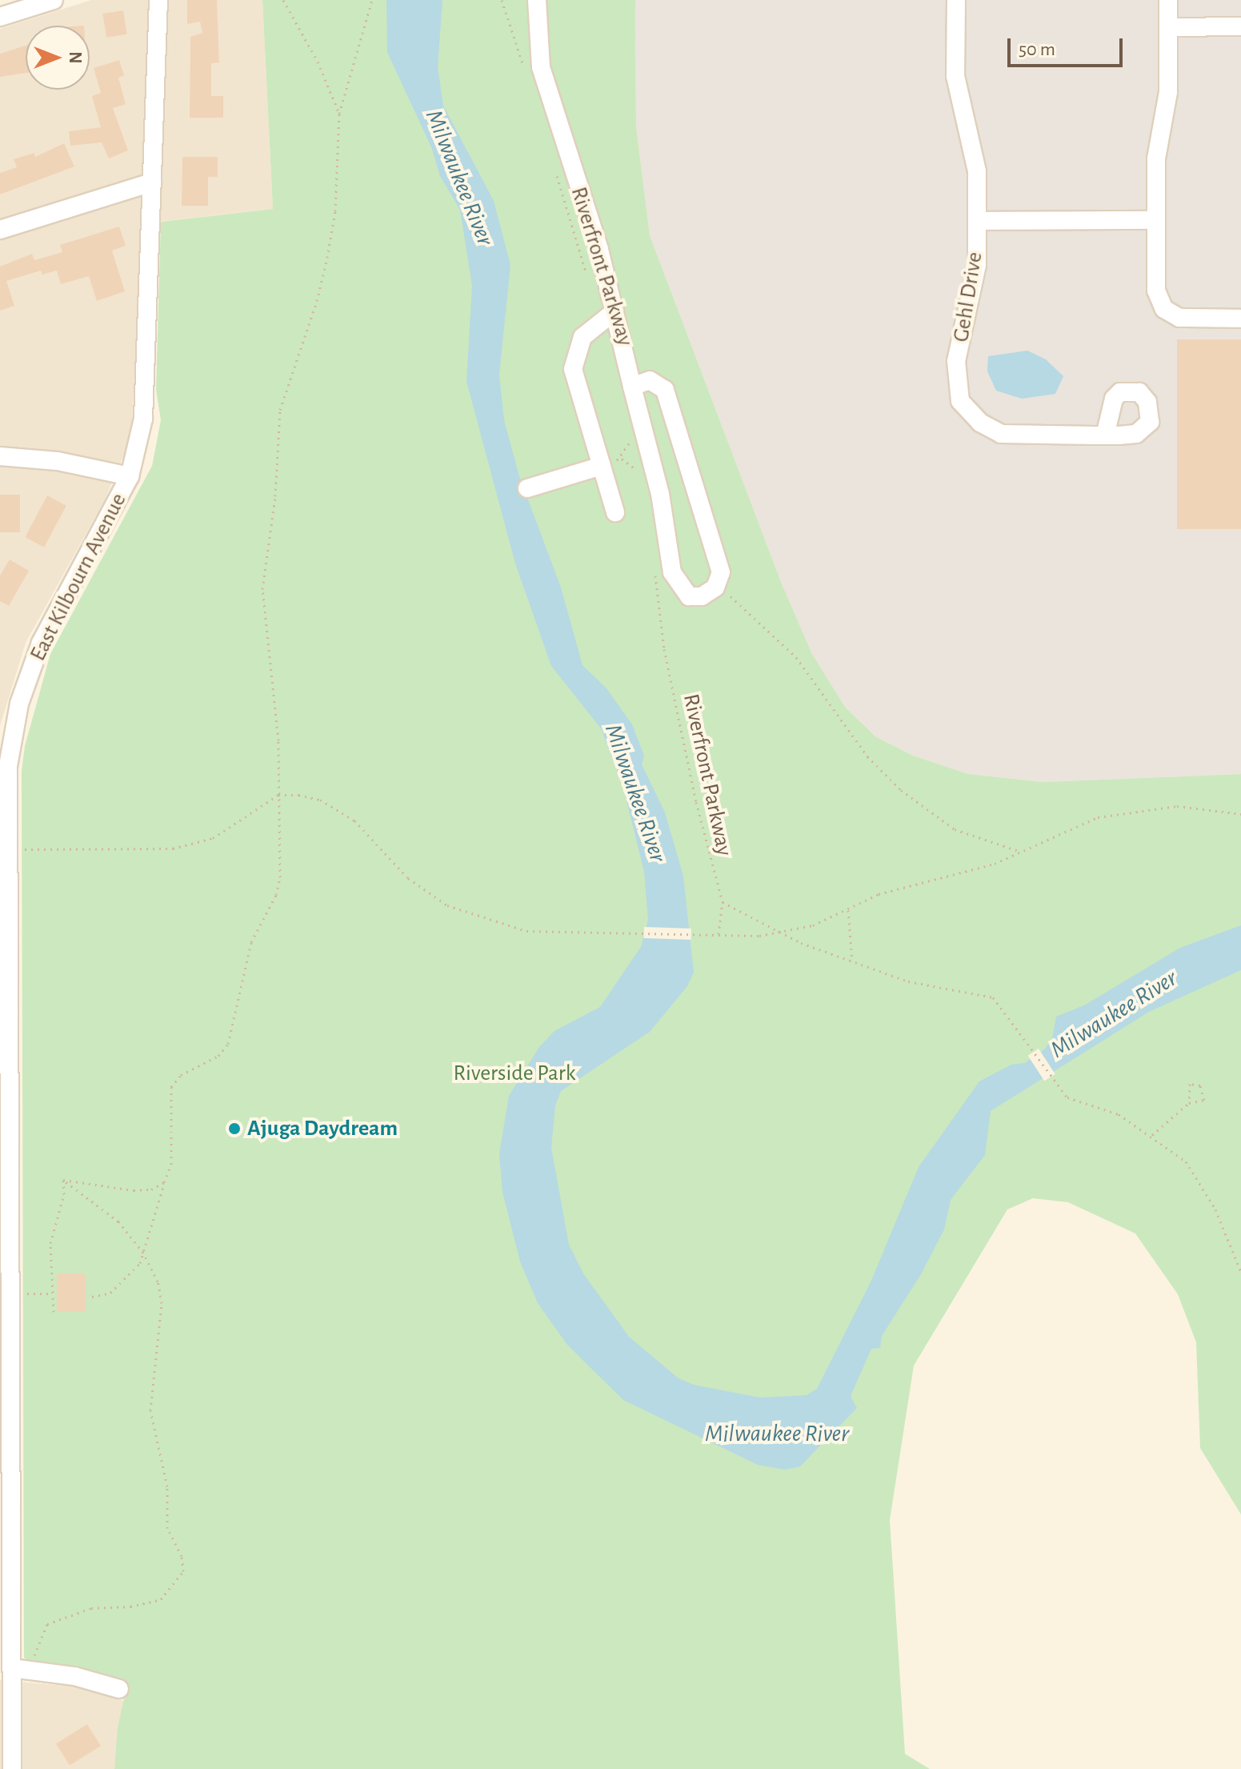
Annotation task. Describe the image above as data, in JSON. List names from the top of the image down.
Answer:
{
  "streets": {
    "street": ["Gehl Drive", "East Kilbourn Avenue"],
    "path": ["Riverfront Parkway"]
  },
  "water": ["Milwaukee River"],
  "parks": ["Riverside Park"],
  "places": ["Ajuga Daydream"],
  "scale_bar": "50 m",
  "north": "right"
}
